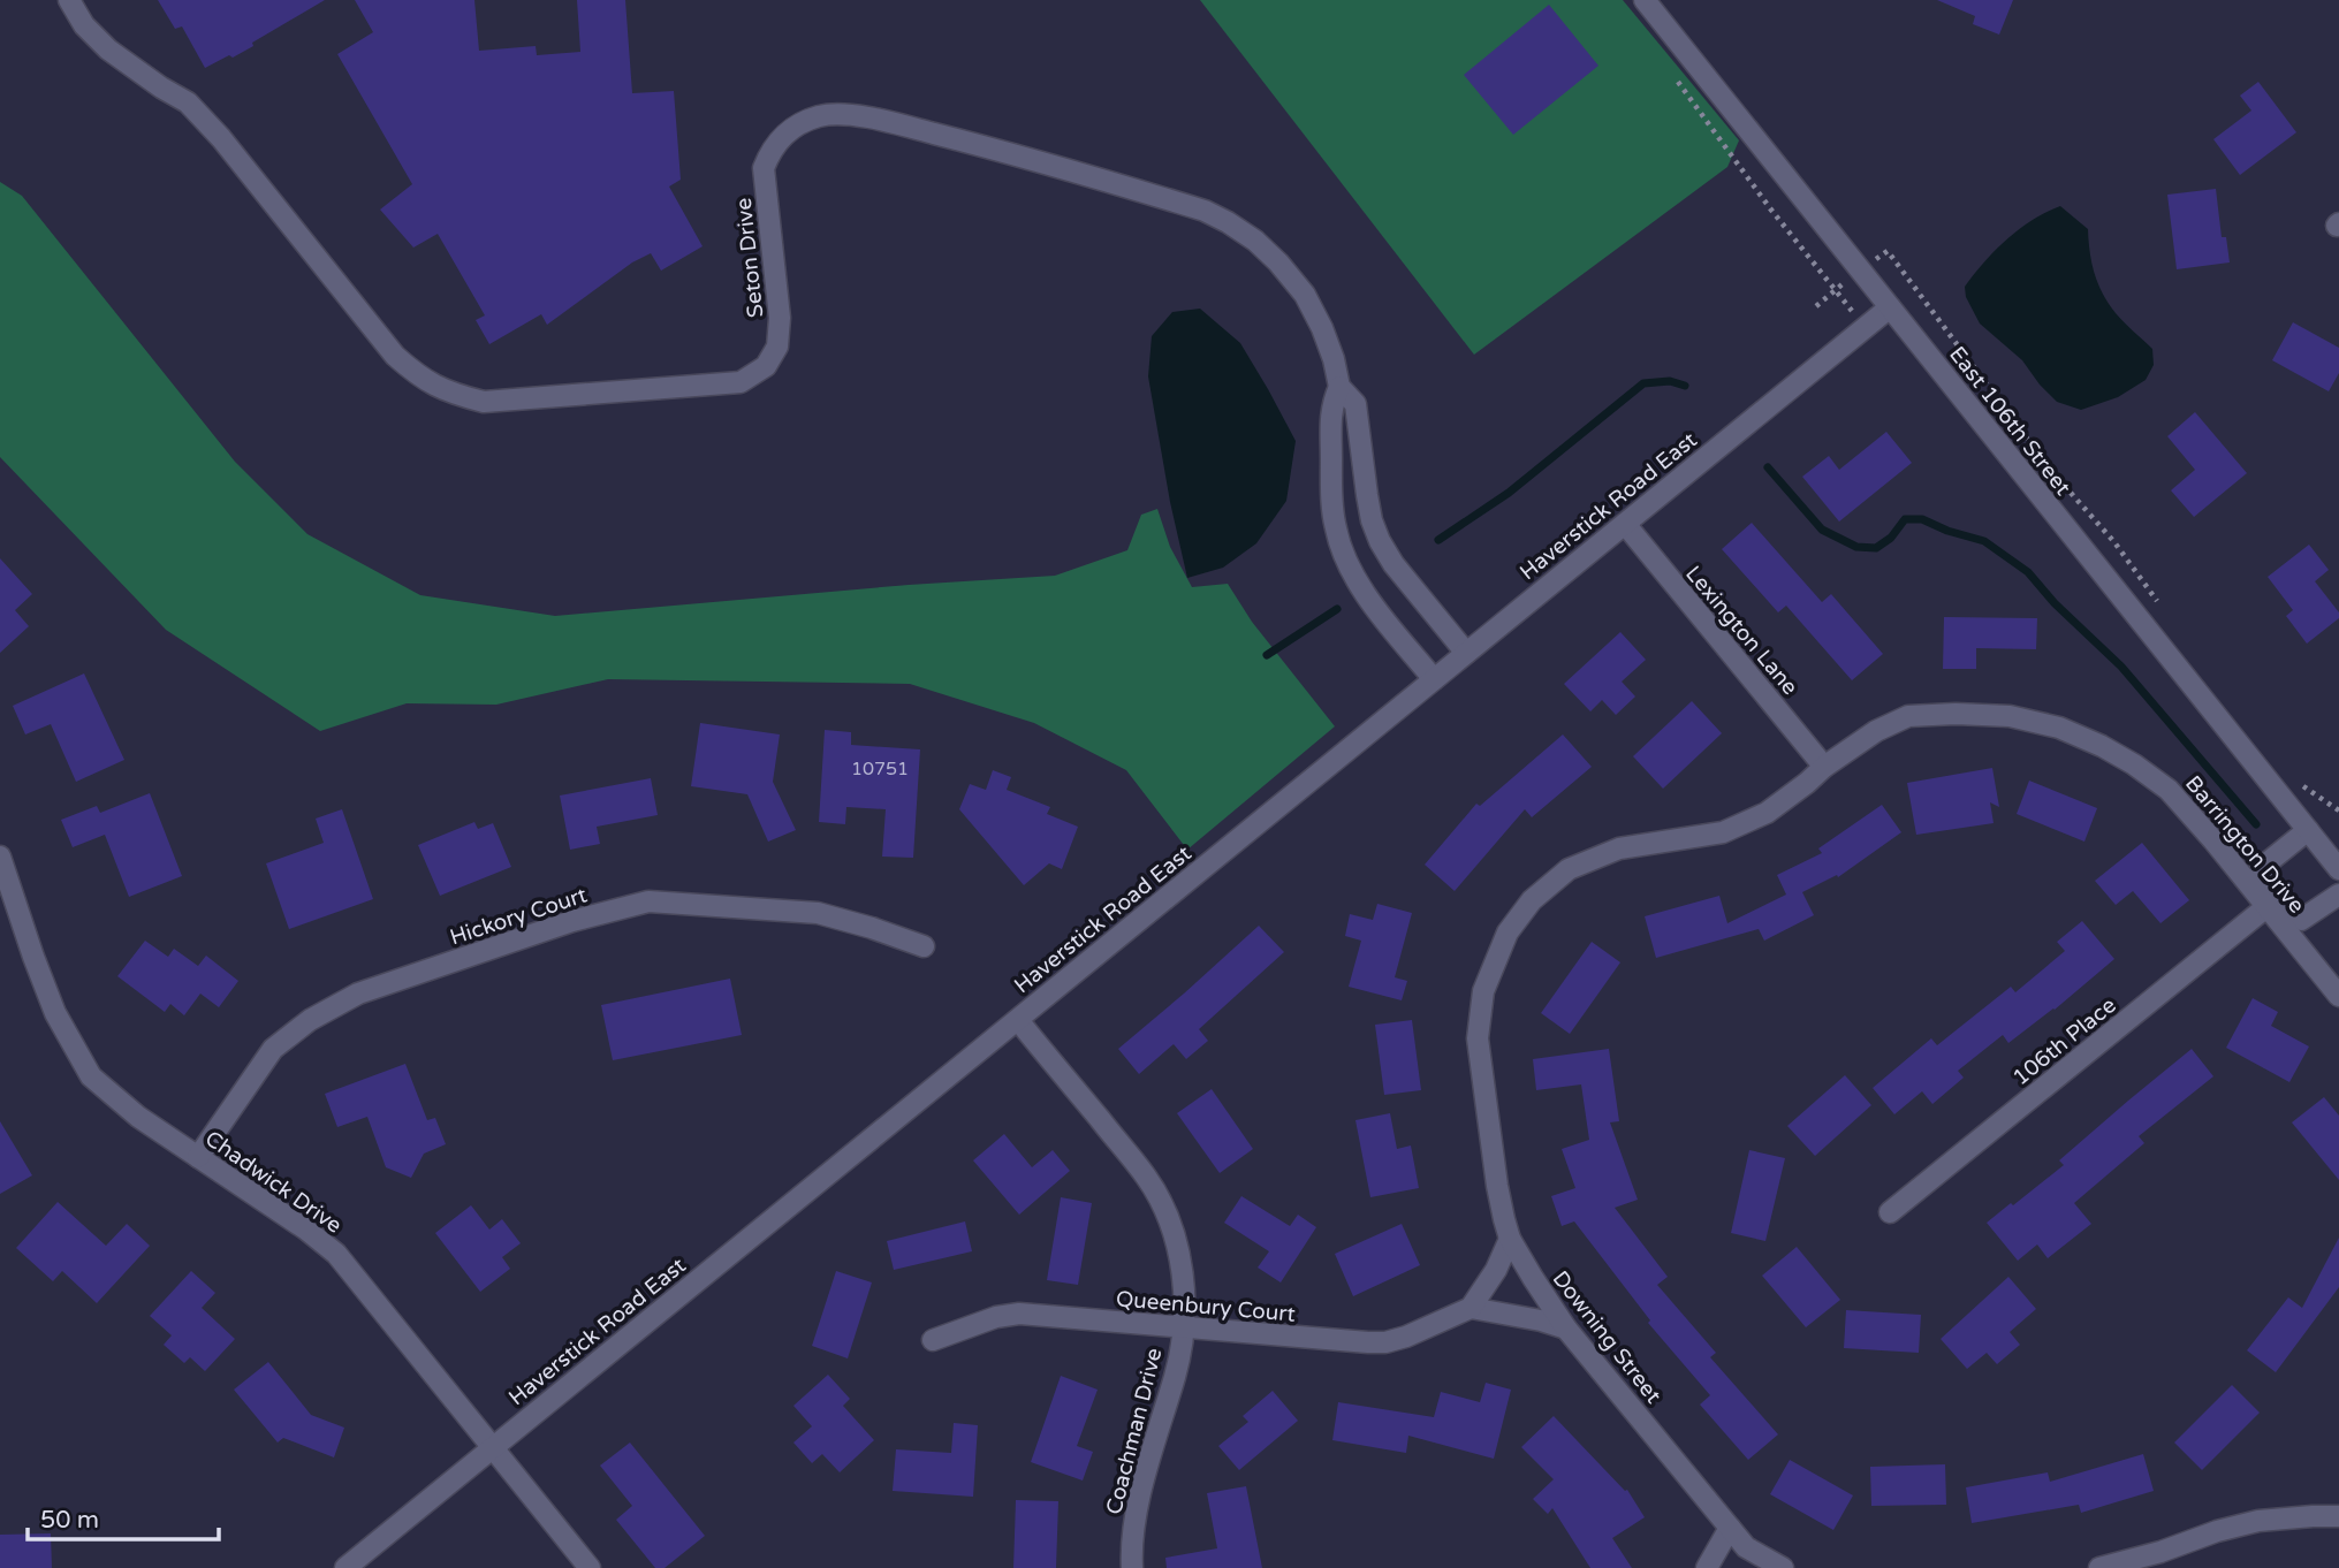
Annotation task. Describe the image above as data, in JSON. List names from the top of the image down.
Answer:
{
  "streets": {
    "street": [
      "Seton Drive",
      "East 106th Street",
      "Haverstick Road East",
      "Lexington Lane",
      "Barrington Drive",
      "Hickory Court",
      "106th Place",
      "Chadwick Drive",
      "Queenbury Court",
      "Downing Street",
      "Coachman Drive"
    ]
  },
  "crossings": [
    ["Seton Drive", "Haverstick Road East"],
    ["East 106th Street", "Haverstick Road East"],
    ["Haverstick Road East", "Lexington Lane"],
    ["Haverstick Road East", "Chadwick Drive"],
    ["Haverstick Road East", "Coachman Drive"],
    ["Lexington Lane", "Barrington Drive"],
    ["Barrington Drive", "106th Place"],
    ["Barrington Drive", "Downing Street"],
    ["Hickory Court", "Chadwick Drive"],
    ["Queenbury Court", "Coachman Drive"]
  ],
  "house_numbers": ["10751"],
  "scale_bar": "50 m"
}
